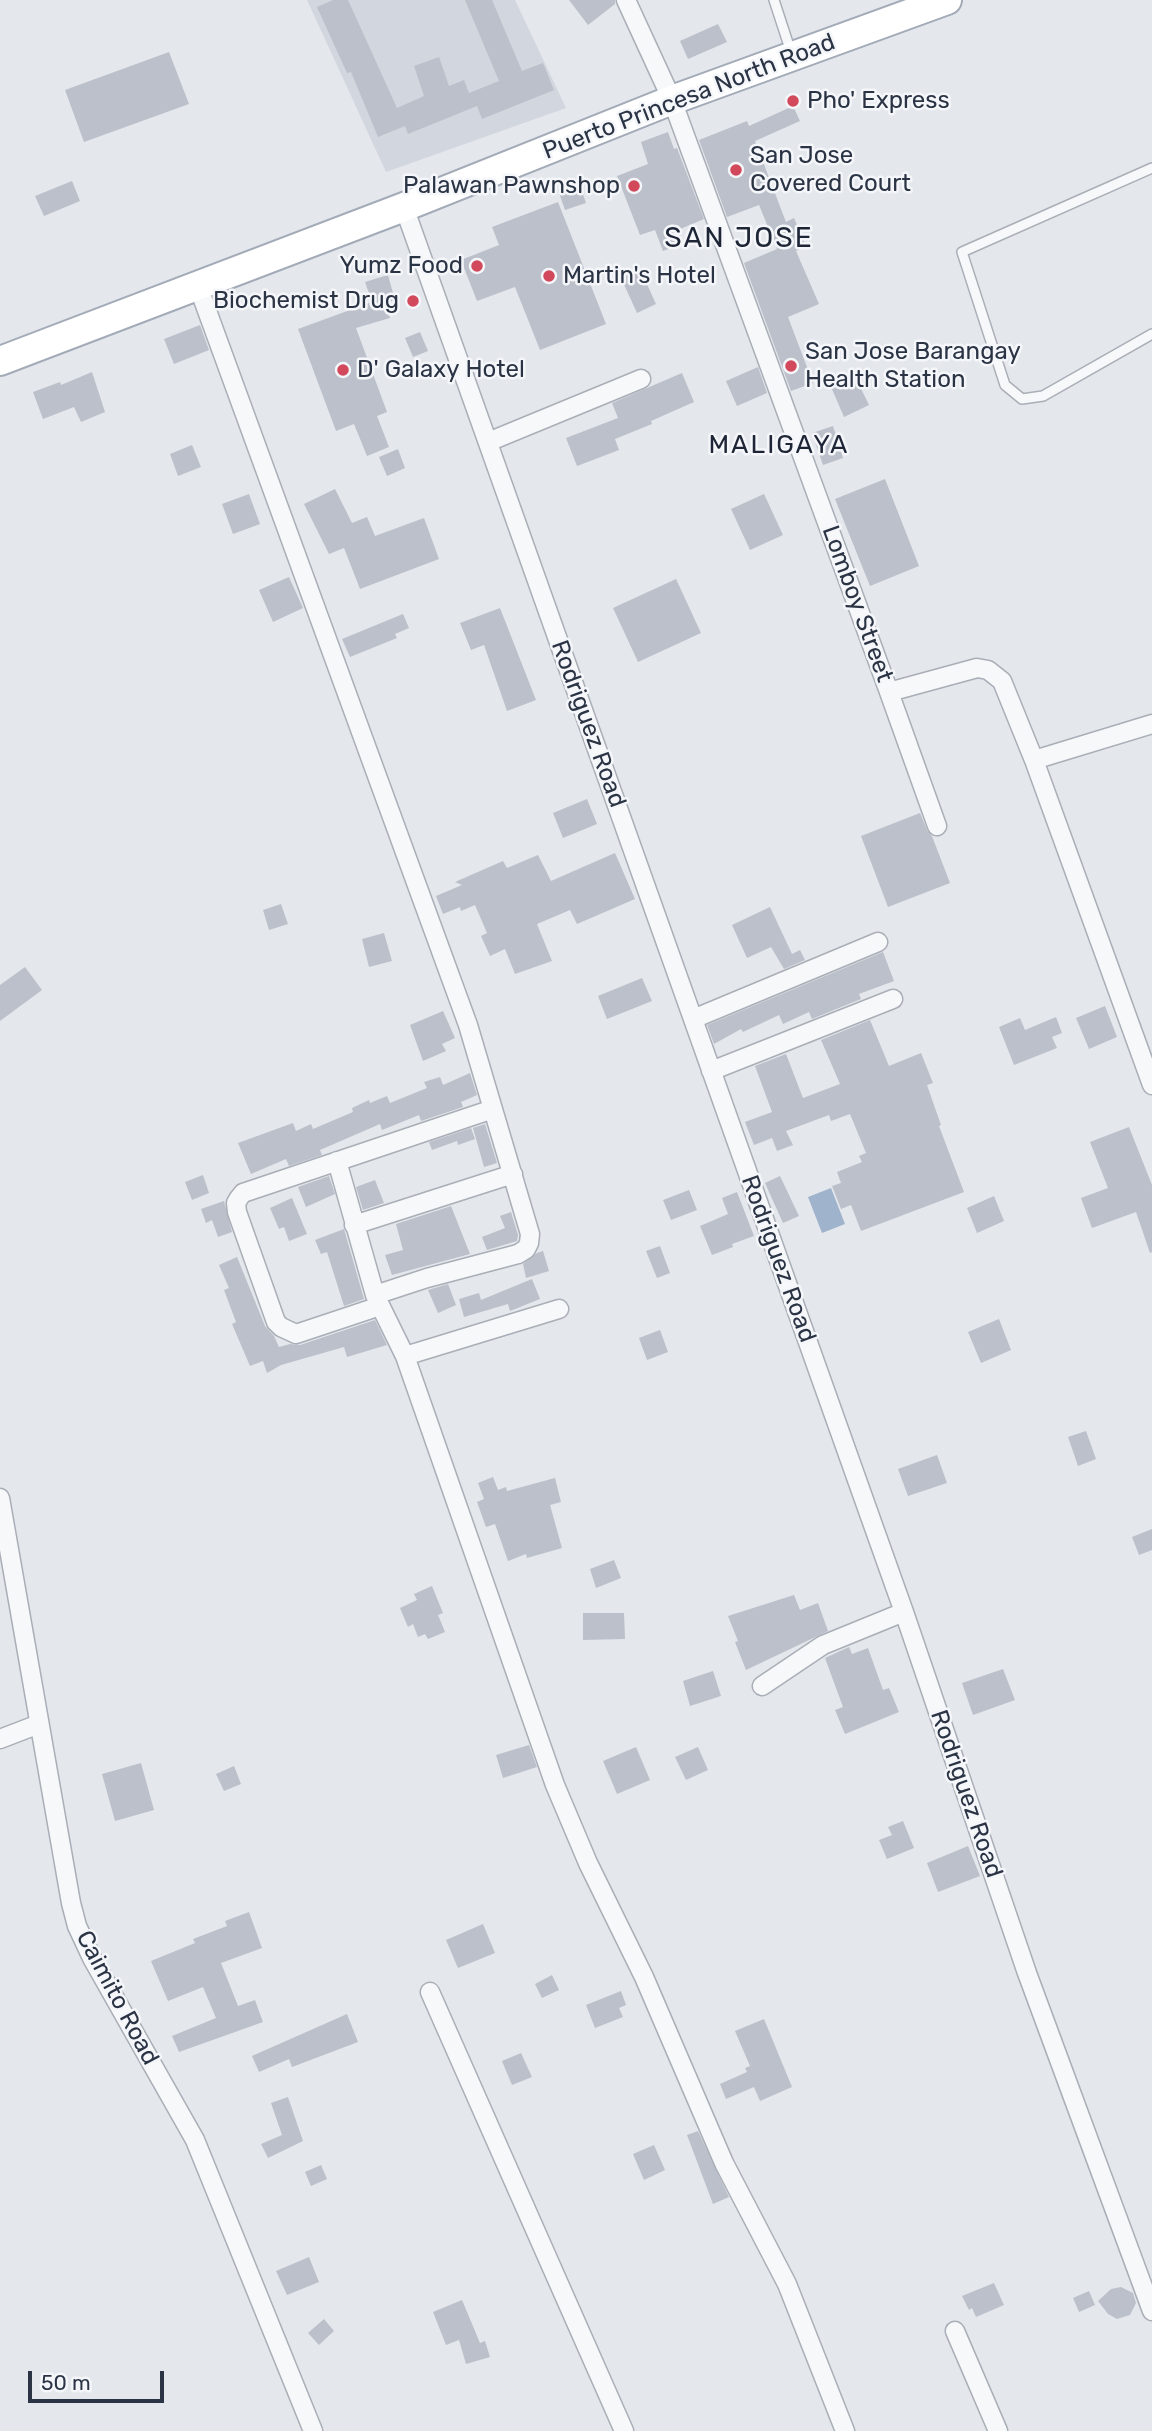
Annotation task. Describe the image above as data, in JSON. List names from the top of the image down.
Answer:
{
  "streets": {
    "main road": ["Puerto Princesa North Road"],
    "street": ["Lomboy Street", "Rodriguez Road", "Caimito Road"]
  },
  "crossings": [
    ["Puerto Princesa North Road", "Lomboy Street"],
    ["Puerto Princesa North Road", "Rodriguez Road"]
  ],
  "districts": ["SAN JOSE", "MALIGAYA"],
  "places": [
    "Pho' Express",
    "San Jose Covered Court",
    "Palawan Pawnshop",
    "Yumz Food",
    "Martin's Hotel",
    "Biochemist Drug",
    "San Jose Barangay Health Station",
    "D' Galaxy Hotel"
  ],
  "scale_bar": "50 m"
}
